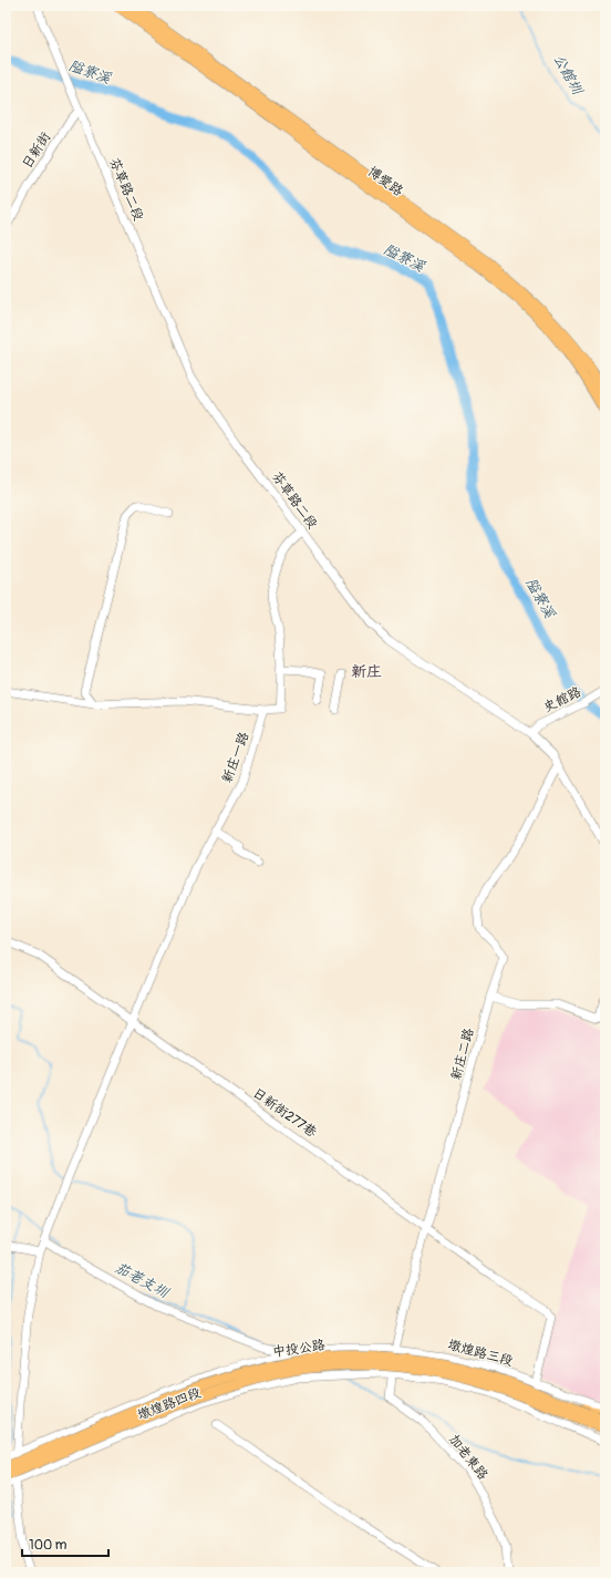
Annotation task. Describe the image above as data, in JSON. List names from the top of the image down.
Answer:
{
  "streets": {
    "main road": ["博愛路", "中投公路"],
    "street": [
      "日新街",
      "芬草路二段",
      "史館路",
      "新庄一路",
      "新庄二路",
      "日新街277巷",
      "墩煌路三段",
      "墩煌路四段",
      "加老東路"
    ]
  },
  "crossings": [
    ["日新街", "芬草路二段"],
    ["芬草路二段", "史館路"],
    ["芬草路二段", "新庄二路"],
    ["新庄一路", "日新街277巷"],
    ["新庄一路", "墩煌路四段"],
    ["新庄二路", "日新街277巷"],
    ["新庄二路", "墩煌路三段"],
    ["新庄二路", "墩煌路四段"],
    ["新庄二路", "加老東路"],
    ["日新街277巷", "墩煌路三段"],
    ["墩煌路三段", "墩煌路四段"],
    ["墩煌路四段", "加老東路"]
  ],
  "districts": ["新庄"],
  "water": ["隘寮溪", "公館圳", "茄荖支圳"],
  "scale_bar": "100 m"
}
